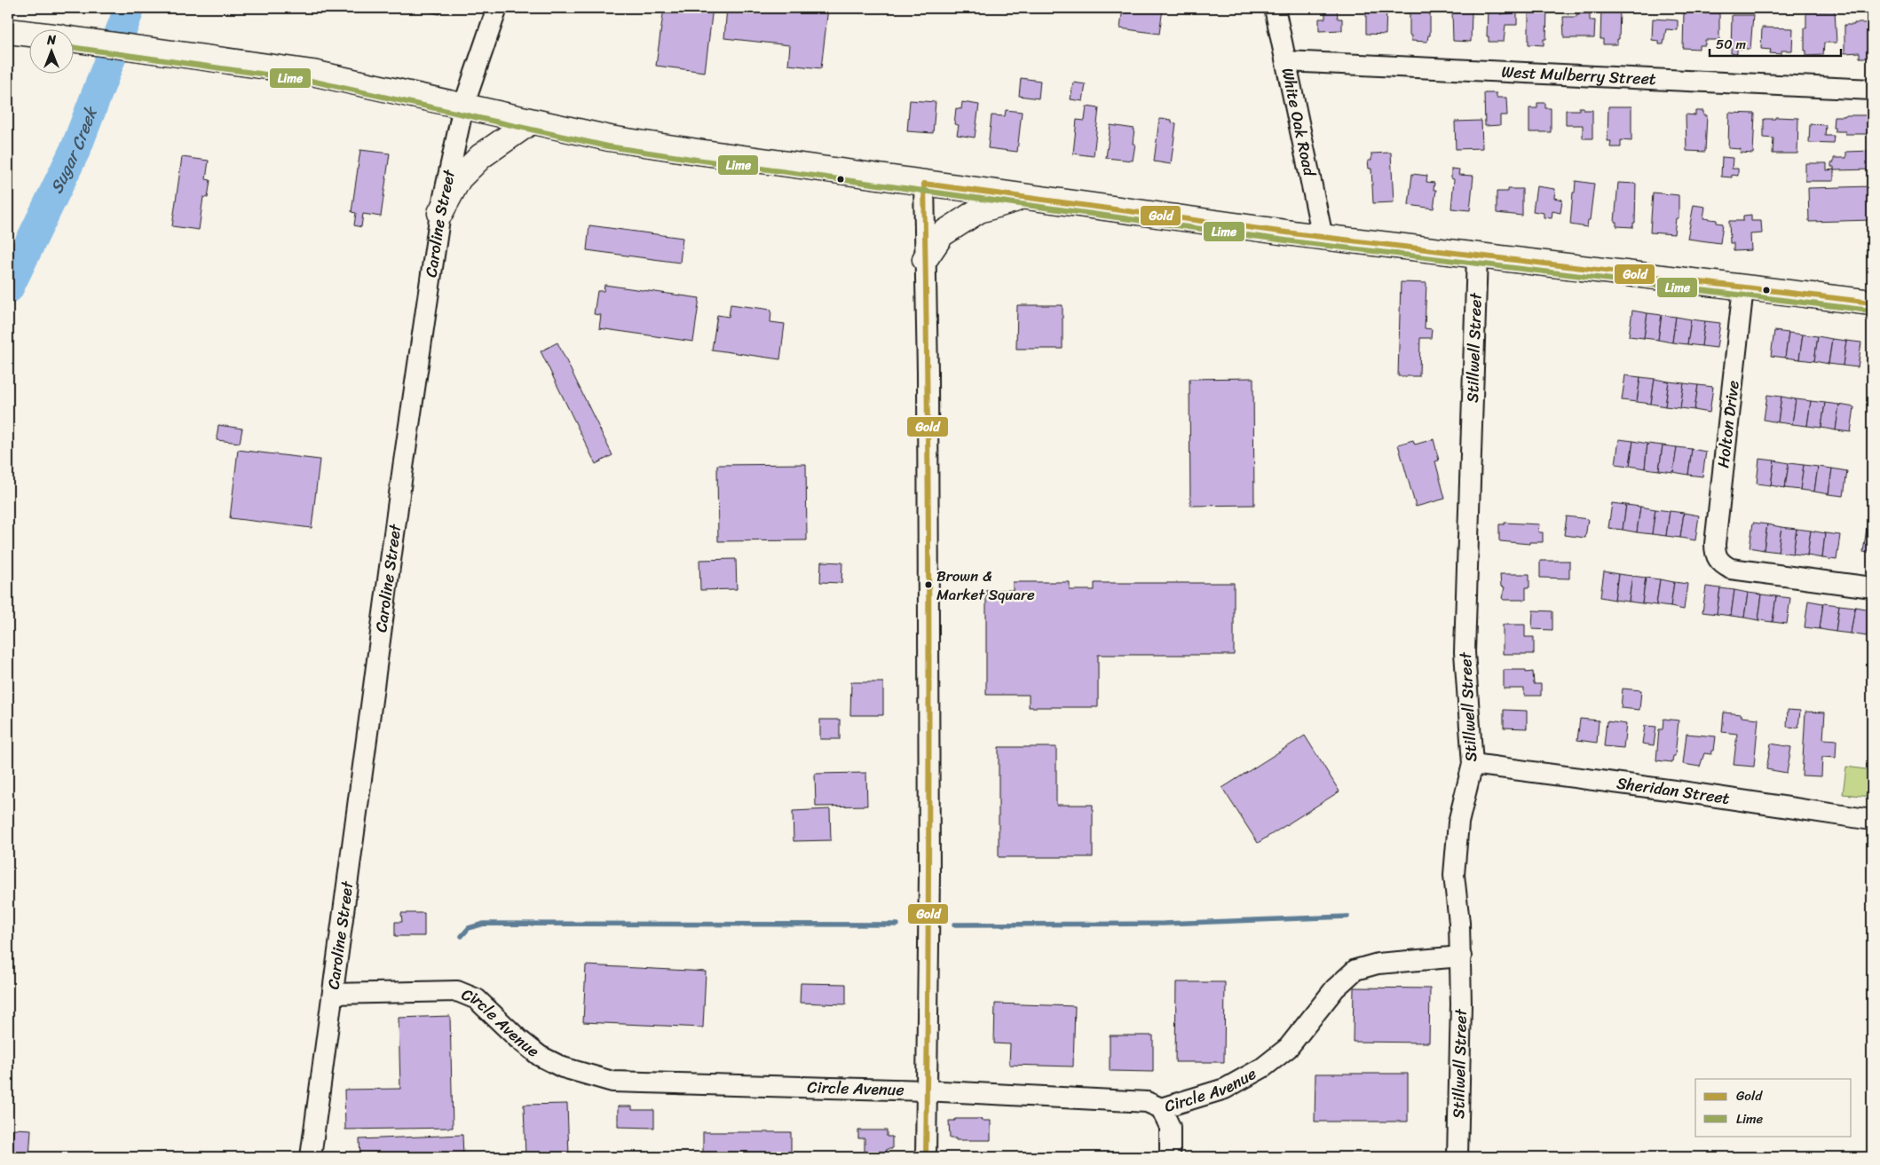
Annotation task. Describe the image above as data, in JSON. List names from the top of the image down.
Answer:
{
  "streets": {
    "street": [
      "West Mulberry Street",
      "White Oak Road",
      "Caroline Street",
      "Stillwell Street",
      "Holton Drive",
      "Sheridan Street",
      "Circle Avenue"
    ]
  },
  "crossings": [
    ["West Mulberry Street", "White Oak Road"],
    ["Caroline Street", "Circle Avenue"],
    ["Stillwell Street", "Sheridan Street"],
    ["Stillwell Street", "Circle Avenue"]
  ],
  "water": ["Sugar Creek"],
  "places": ["Brown & Market Square"],
  "lines": ["transit line Lime", "transit line Gold"],
  "legend": ["Gold", "Lime"],
  "scale_bar": "50 m",
  "north": "top"
}
